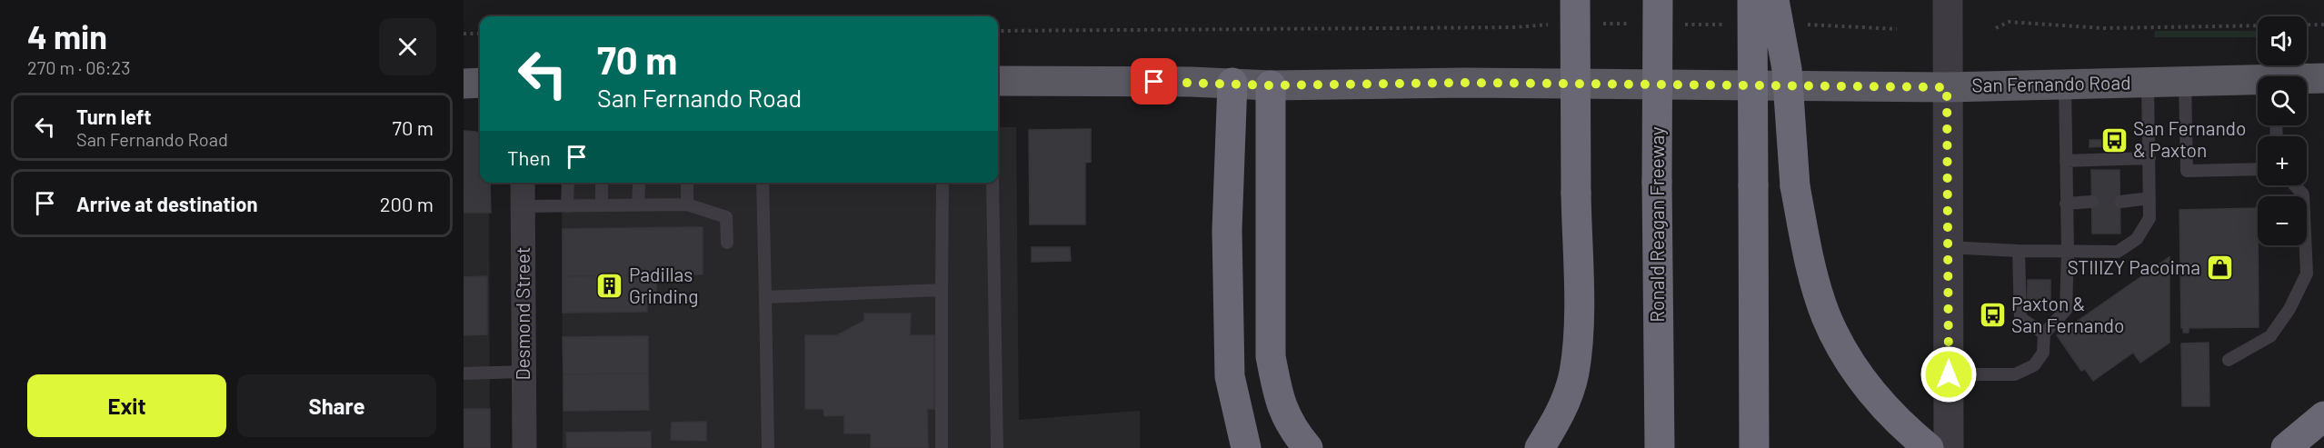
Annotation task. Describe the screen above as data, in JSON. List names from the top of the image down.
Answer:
{
  "streets": {
    "highway": ["Ronald Reagan Freeway"],
    "main road": ["San Fernando Road"],
    "street": ["Desmond Street"]
  },
  "places": {
    "bus stop": ["San Fernando & Paxton", "Paxton & San Fernando"],
    "shop": ["STIIIZY Pacoima"],
    "building": ["Padillas Grinding"]
  },
  "page": {
    "heading": ["4 min", "270 m · 06:23"],
    "map_buttons": ["+", "−"],
    "turn": ["70 m", "San Fernando Road"],
    "list": [
      {
        "name": "Turn left",
        "note": "San Fernando Road",
        "value": "70 m"
      },
      {
        "name": "Arrive at destination",
        "value": "200 m"
      }
    ],
    "then": "Then",
    "buttons": ["Exit", "Share"]
  }
}
